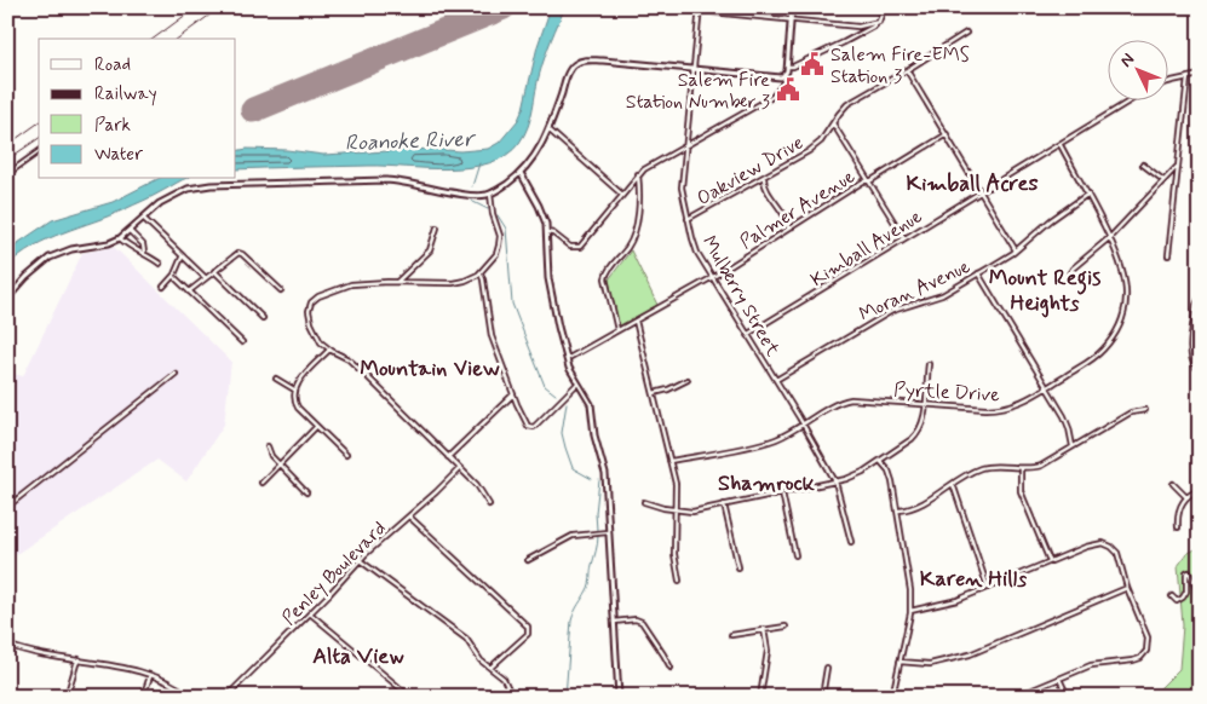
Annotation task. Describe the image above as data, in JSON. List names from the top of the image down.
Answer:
{
  "streets": {
    "street": [
      "Oakview Drive",
      "Palmer Avenue",
      "Kimball Avenue",
      "Moran Avenue",
      "Mulberry Street",
      "Pyrtle Drive",
      "Penley Boulevard"
    ]
  },
  "crossings": [
    ["Oakview Drive", "Mulberry Street"],
    ["Palmer Avenue", "Mulberry Street"],
    ["Kimball Avenue", "Mulberry Street"],
    ["Kimball Avenue", "Pyrtle Drive"],
    ["Moran Avenue", "Mulberry Street"],
    ["Moran Avenue", "Pyrtle Drive"],
    ["Mulberry Street", "Pyrtle Drive"]
  ],
  "districts": [
    "Kimball Acres",
    "Mount Regis Heights",
    "Mountain View",
    "Shamrock",
    "Karen Hills",
    "Alta View"
  ],
  "water": ["Roanoke River"],
  "places": {
    "public building": ["Salem Fire-EMS Station 3", "Salem Fire Station Number 3"]
  },
  "legend": [
    "Road",
    "Railway",
    "Park",
    "Water"
  ],
  "north": "top left"
}
